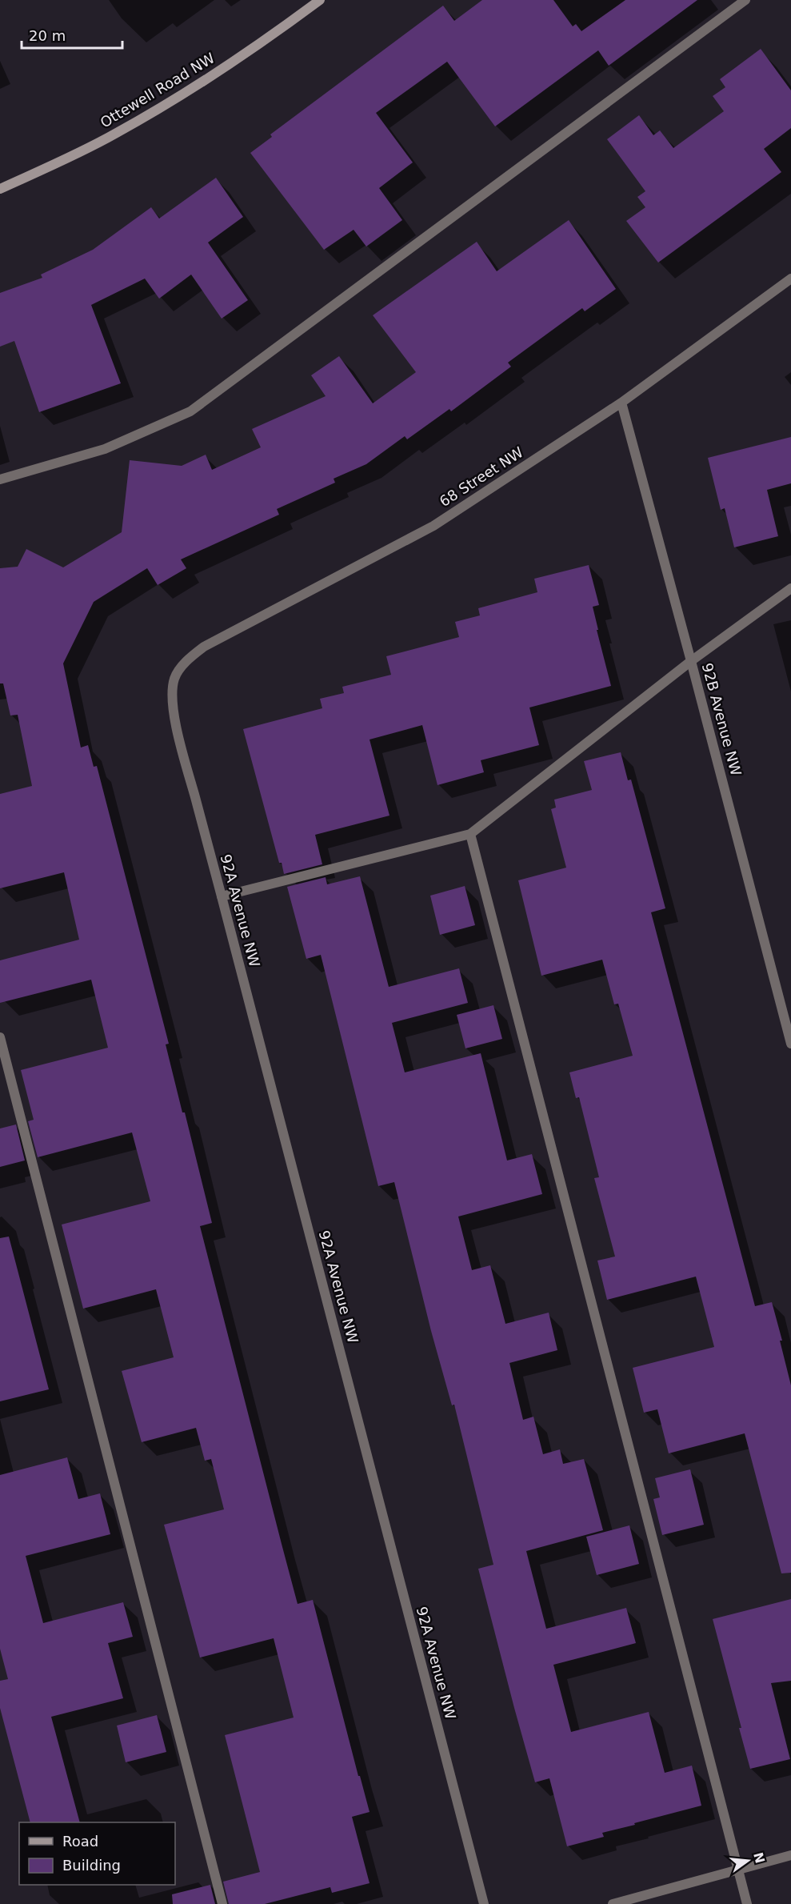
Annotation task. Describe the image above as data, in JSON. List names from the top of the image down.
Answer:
{
  "streets": {
    "street": [
      "Ottewell Road NW",
      "68 Street NW",
      "92B Avenue NW",
      "92A Avenue NW"
    ]
  },
  "crossings": [
    ["68 Street NW", "92B Avenue NW"],
    ["68 Street NW", "92A Avenue NW"]
  ],
  "legend": ["Road", "Building"],
  "scale_bar": "20 m",
  "north": "right"
}
